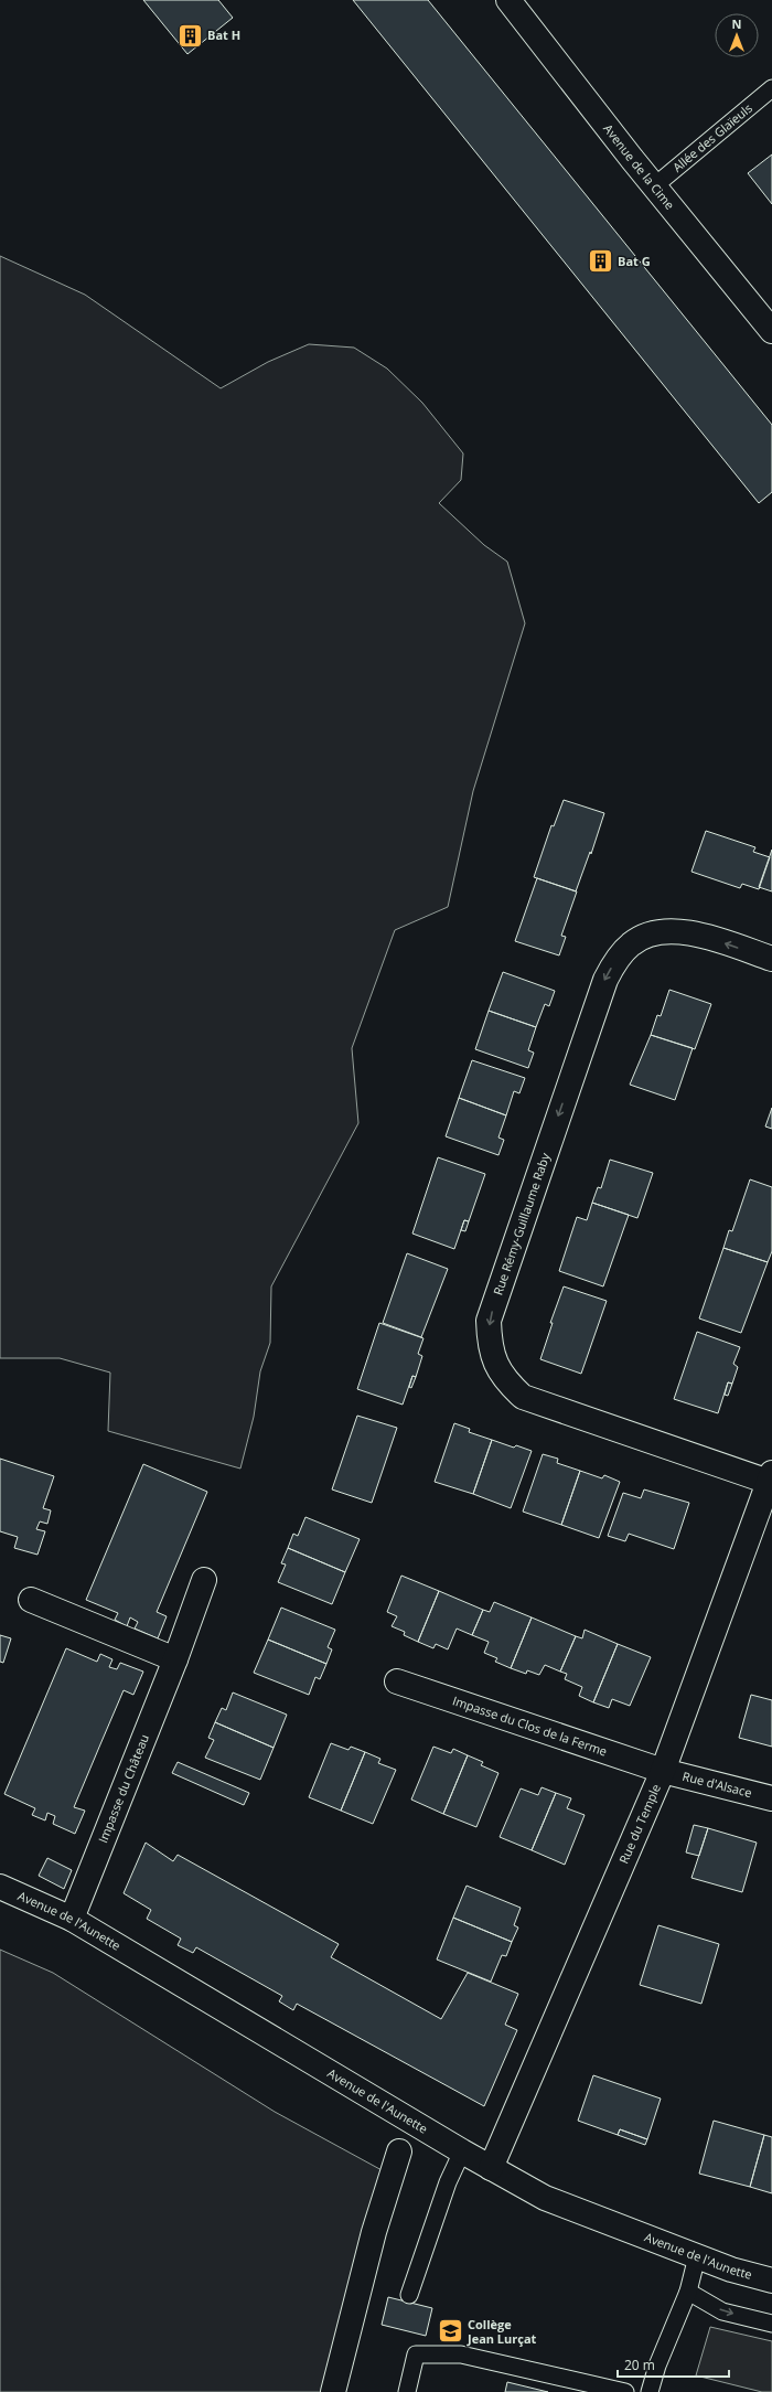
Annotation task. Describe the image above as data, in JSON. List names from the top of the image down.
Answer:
{
  "streets": {
    "street": [
      "Avenue de la Cime",
      "Rue Rémy-Guillaume Raby",
      "Impasse du Clos de la Ferme",
      "Rue d'Alsace",
      "Impasse du Château",
      "Rue du Temple",
      "Avenue de l'Aunette"
    ],
    "lane": ["Allée des Glaïeuls"]
  },
  "crossings": [
    ["Allée des Glaïeuls", "Avenue de la Cime"],
    ["Rue Rémy-Guillaume Raby", "Rue du Temple"],
    ["Impasse du Clos de la Ferme", "Rue d'Alsace"],
    ["Impasse du Clos de la Ferme", "Rue du Temple"],
    ["Rue d'Alsace", "Rue du Temple"],
    ["Impasse du Château", "Avenue de l'Aunette"],
    ["Rue du Temple", "Avenue de l'Aunette"]
  ],
  "places": {
    "building": ["Bat H", "Bat G"],
    "school or university": ["Collège Jean Lurçat"]
  },
  "scale_bar": "20 m",
  "north": "top"
}
